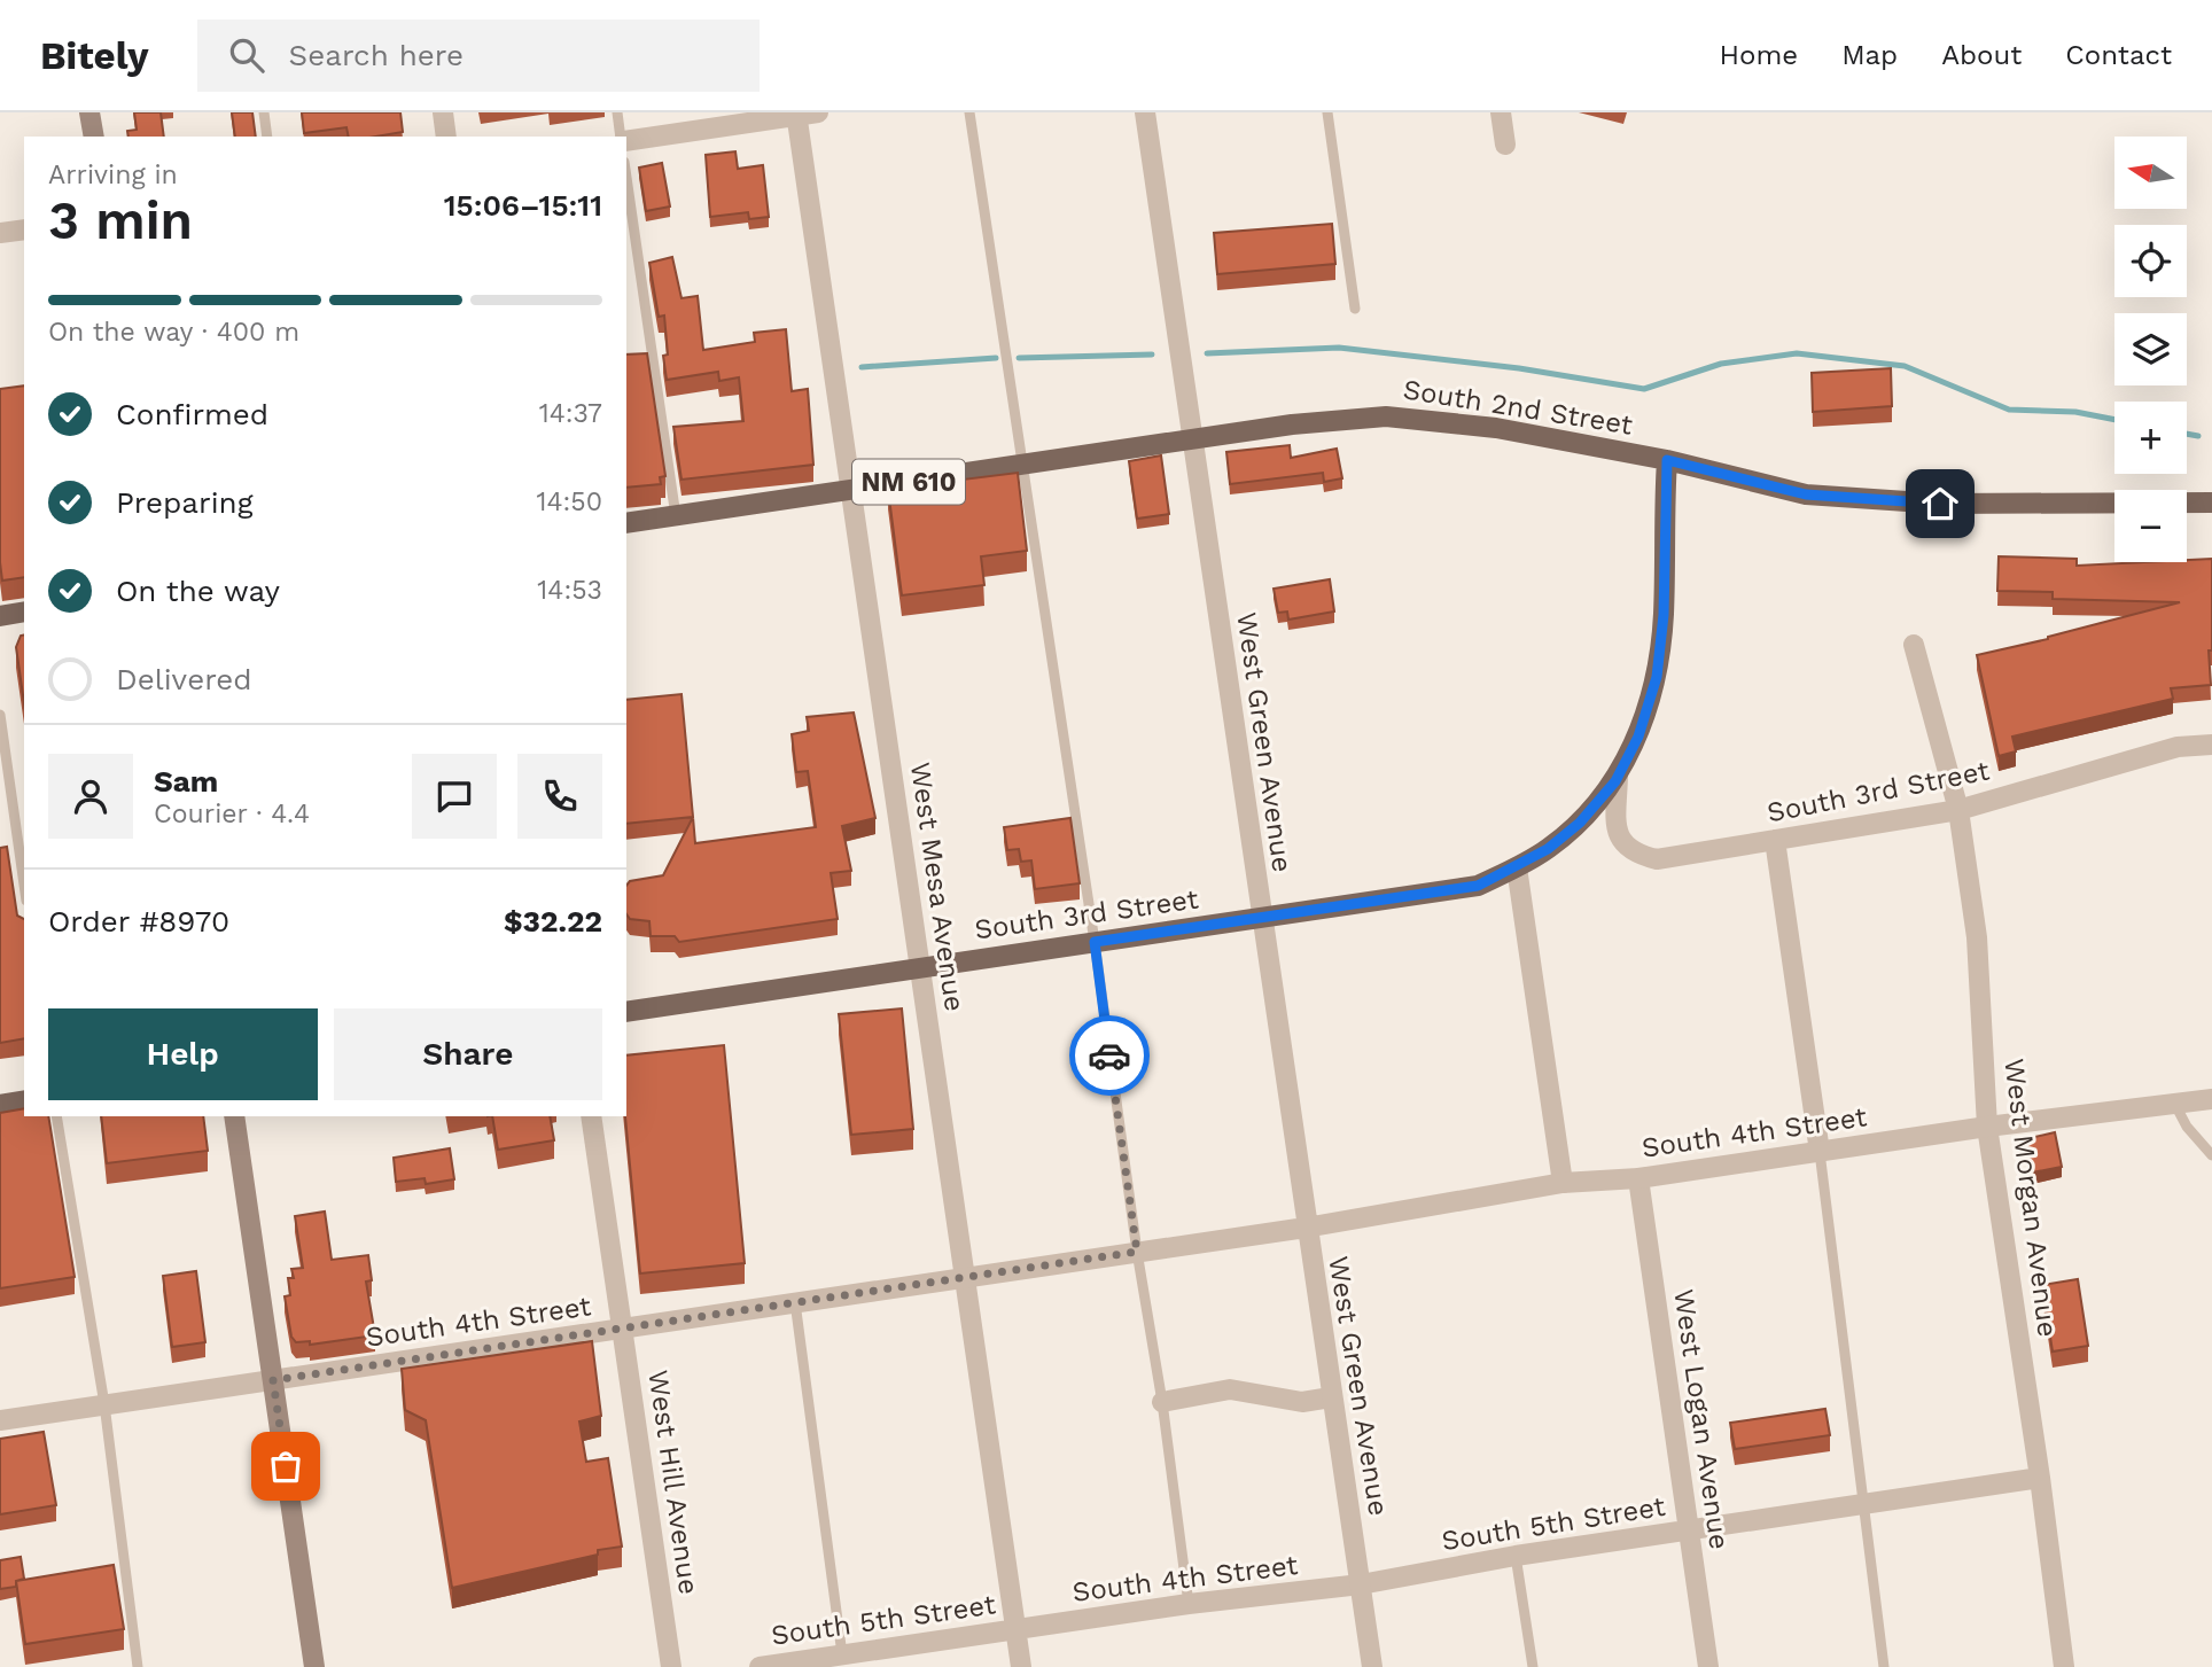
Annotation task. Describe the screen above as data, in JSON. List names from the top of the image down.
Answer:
{
  "streets": {
    "main road": ["South 2nd Street", "NM 610", "South 3rd Street"],
    "street": [
      "West Green Avenue",
      "West Mesa Avenue",
      "South 4th Street",
      "West Morgan Avenue",
      "West Logan Avenue",
      "West Hill Avenue",
      "South 5th Street"
    ]
  },
  "crossings": [
    ["South 2nd Street", "West Green Avenue"],
    ["South 2nd Street", "West Mesa Avenue"],
    ["West Green Avenue", "South 3rd Street"],
    ["West Green Avenue", "South 4th Street"],
    ["West Green Avenue", "South 5th Street"],
    ["South 3rd Street", "West Mesa Avenue"],
    ["South 3rd Street", "West Morgan Avenue"],
    ["West Mesa Avenue", "South 4th Street"],
    ["West Mesa Avenue", "South 5th Street"],
    ["South 4th Street", "West Morgan Avenue"],
    ["South 4th Street", "West Logan Avenue"],
    ["South 4th Street", "West Hill Avenue"],
    ["South 4th Street", "South 5th Street"],
    ["West Morgan Avenue", "South 5th Street"],
    ["West Logan Avenue", "South 5th Street"]
  ],
  "north": "left",
  "page": {
    "header": "Bitely",
    "search": "Search here",
    "nav": [
      "Home",
      "Map",
      "About",
      "Contact"
    ],
    "map_buttons": ["+", "−"],
    "heading": ["3 min", "Arriving in", "15:06–15:11"],
    "panel": [
      "Sam",
      "Courier · 4.4",
      "Order #8970",
      "$32.22"
    ],
    "bar": "On the way · 400 m",
    "list": [
      ["Confirmed", "14:37"],
      ["Preparing", "14:50"],
      ["On the way", "14:53"],
      "Delivered"
    ],
    "buttons": ["Help", "Share"]
  }
}
